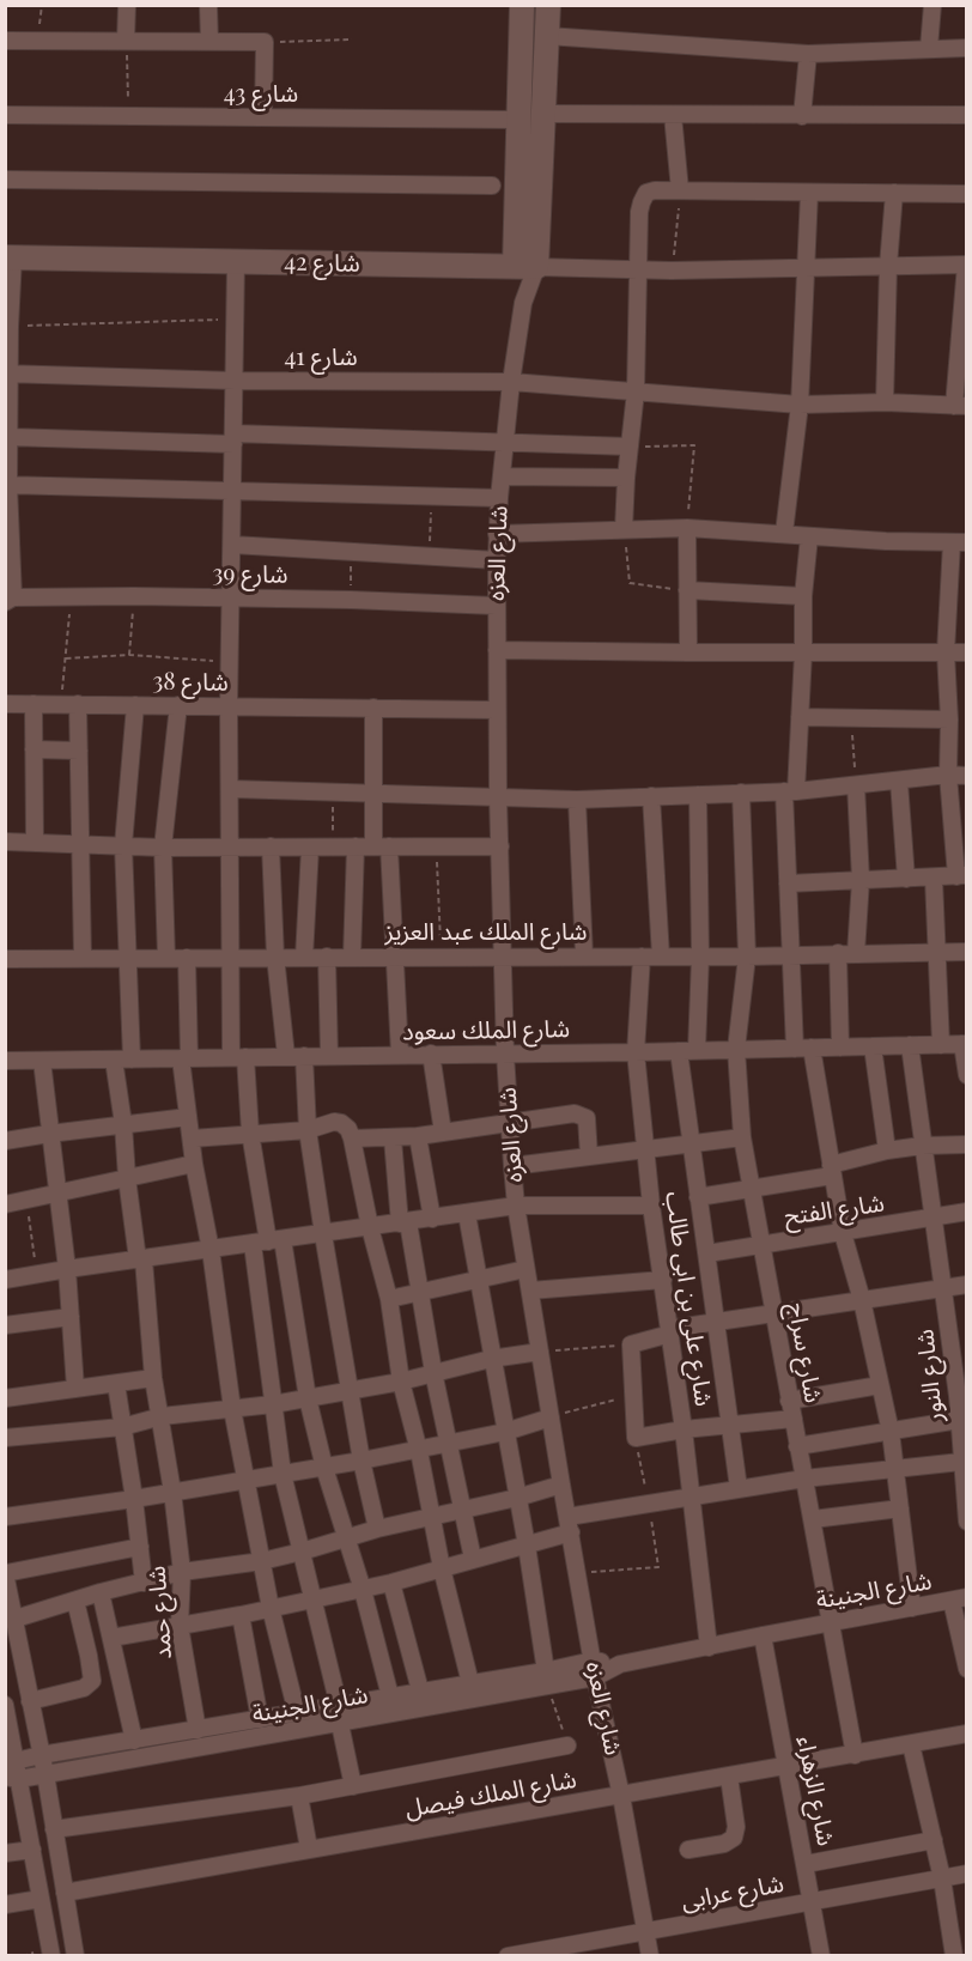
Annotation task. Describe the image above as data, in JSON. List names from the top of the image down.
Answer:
{
  "streets": {
    "main road": ["شارع 42", "شارع العزه"],
    "street": [
      "شارع 43",
      "شارع 41",
      "شارع 39",
      "شارع 38",
      "شارع الملك عبد العزيز",
      "شارع الملك سعود",
      "شارع الفتح",
      "شارع على بن ابى طالب",
      "شارع سراج",
      "شارع النور",
      "شارع الجنينة",
      "شارع حمد",
      "شارع الزهراء",
      "شارع الملك فيصل",
      "شارع عرابى"
    ]
  },
  "crossings": [
    ["شارع 43", "شارع العزه"],
    ["شارع 42", "شارع العزه"],
    ["شارع 41", "شارع العزه"],
    ["شارع العزه", "شارع 39"],
    ["شارع العزه", "شارع 38"],
    ["شارع العزه", "شارع الملك عبد العزيز"],
    ["شارع العزه", "شارع الملك سعود"],
    ["شارع العزه", "شارع الجنينة"],
    ["شارع العزه", "شارع الملك فيصل"],
    ["شارع العزه", "شارع عرابى"],
    ["شارع الملك عبد العزيز", "شارع على بن ابى طالب"],
    ["شارع الملك عبد العزيز", "شارع سراج"],
    ["شارع الملك سعود", "شارع على بن ابى طالب"],
    ["شارع الملك سعود", "شارع سراج"],
    ["شارع الملك سعود", "شارع النور"],
    ["شارع الملك سعود", "شارع حمد"],
    ["شارع الفتح", "شارع سراج"],
    ["شارع الفتح", "شارع النور"],
    ["شارع على بن ابى طالب", "شارع الجنينة"],
    ["شارع سراج", "شارع الجنينة"],
    ["شارع سراج", "شارع الملك فيصل"],
    ["شارع الجنينة", "شارع حمد"],
    ["شارع الجنينة", "شارع الزهراء"],
    ["شارع الزهراء", "شارع الملك فيصل"],
    ["شارع الزهراء", "شارع عرابى"]
  ]
}
